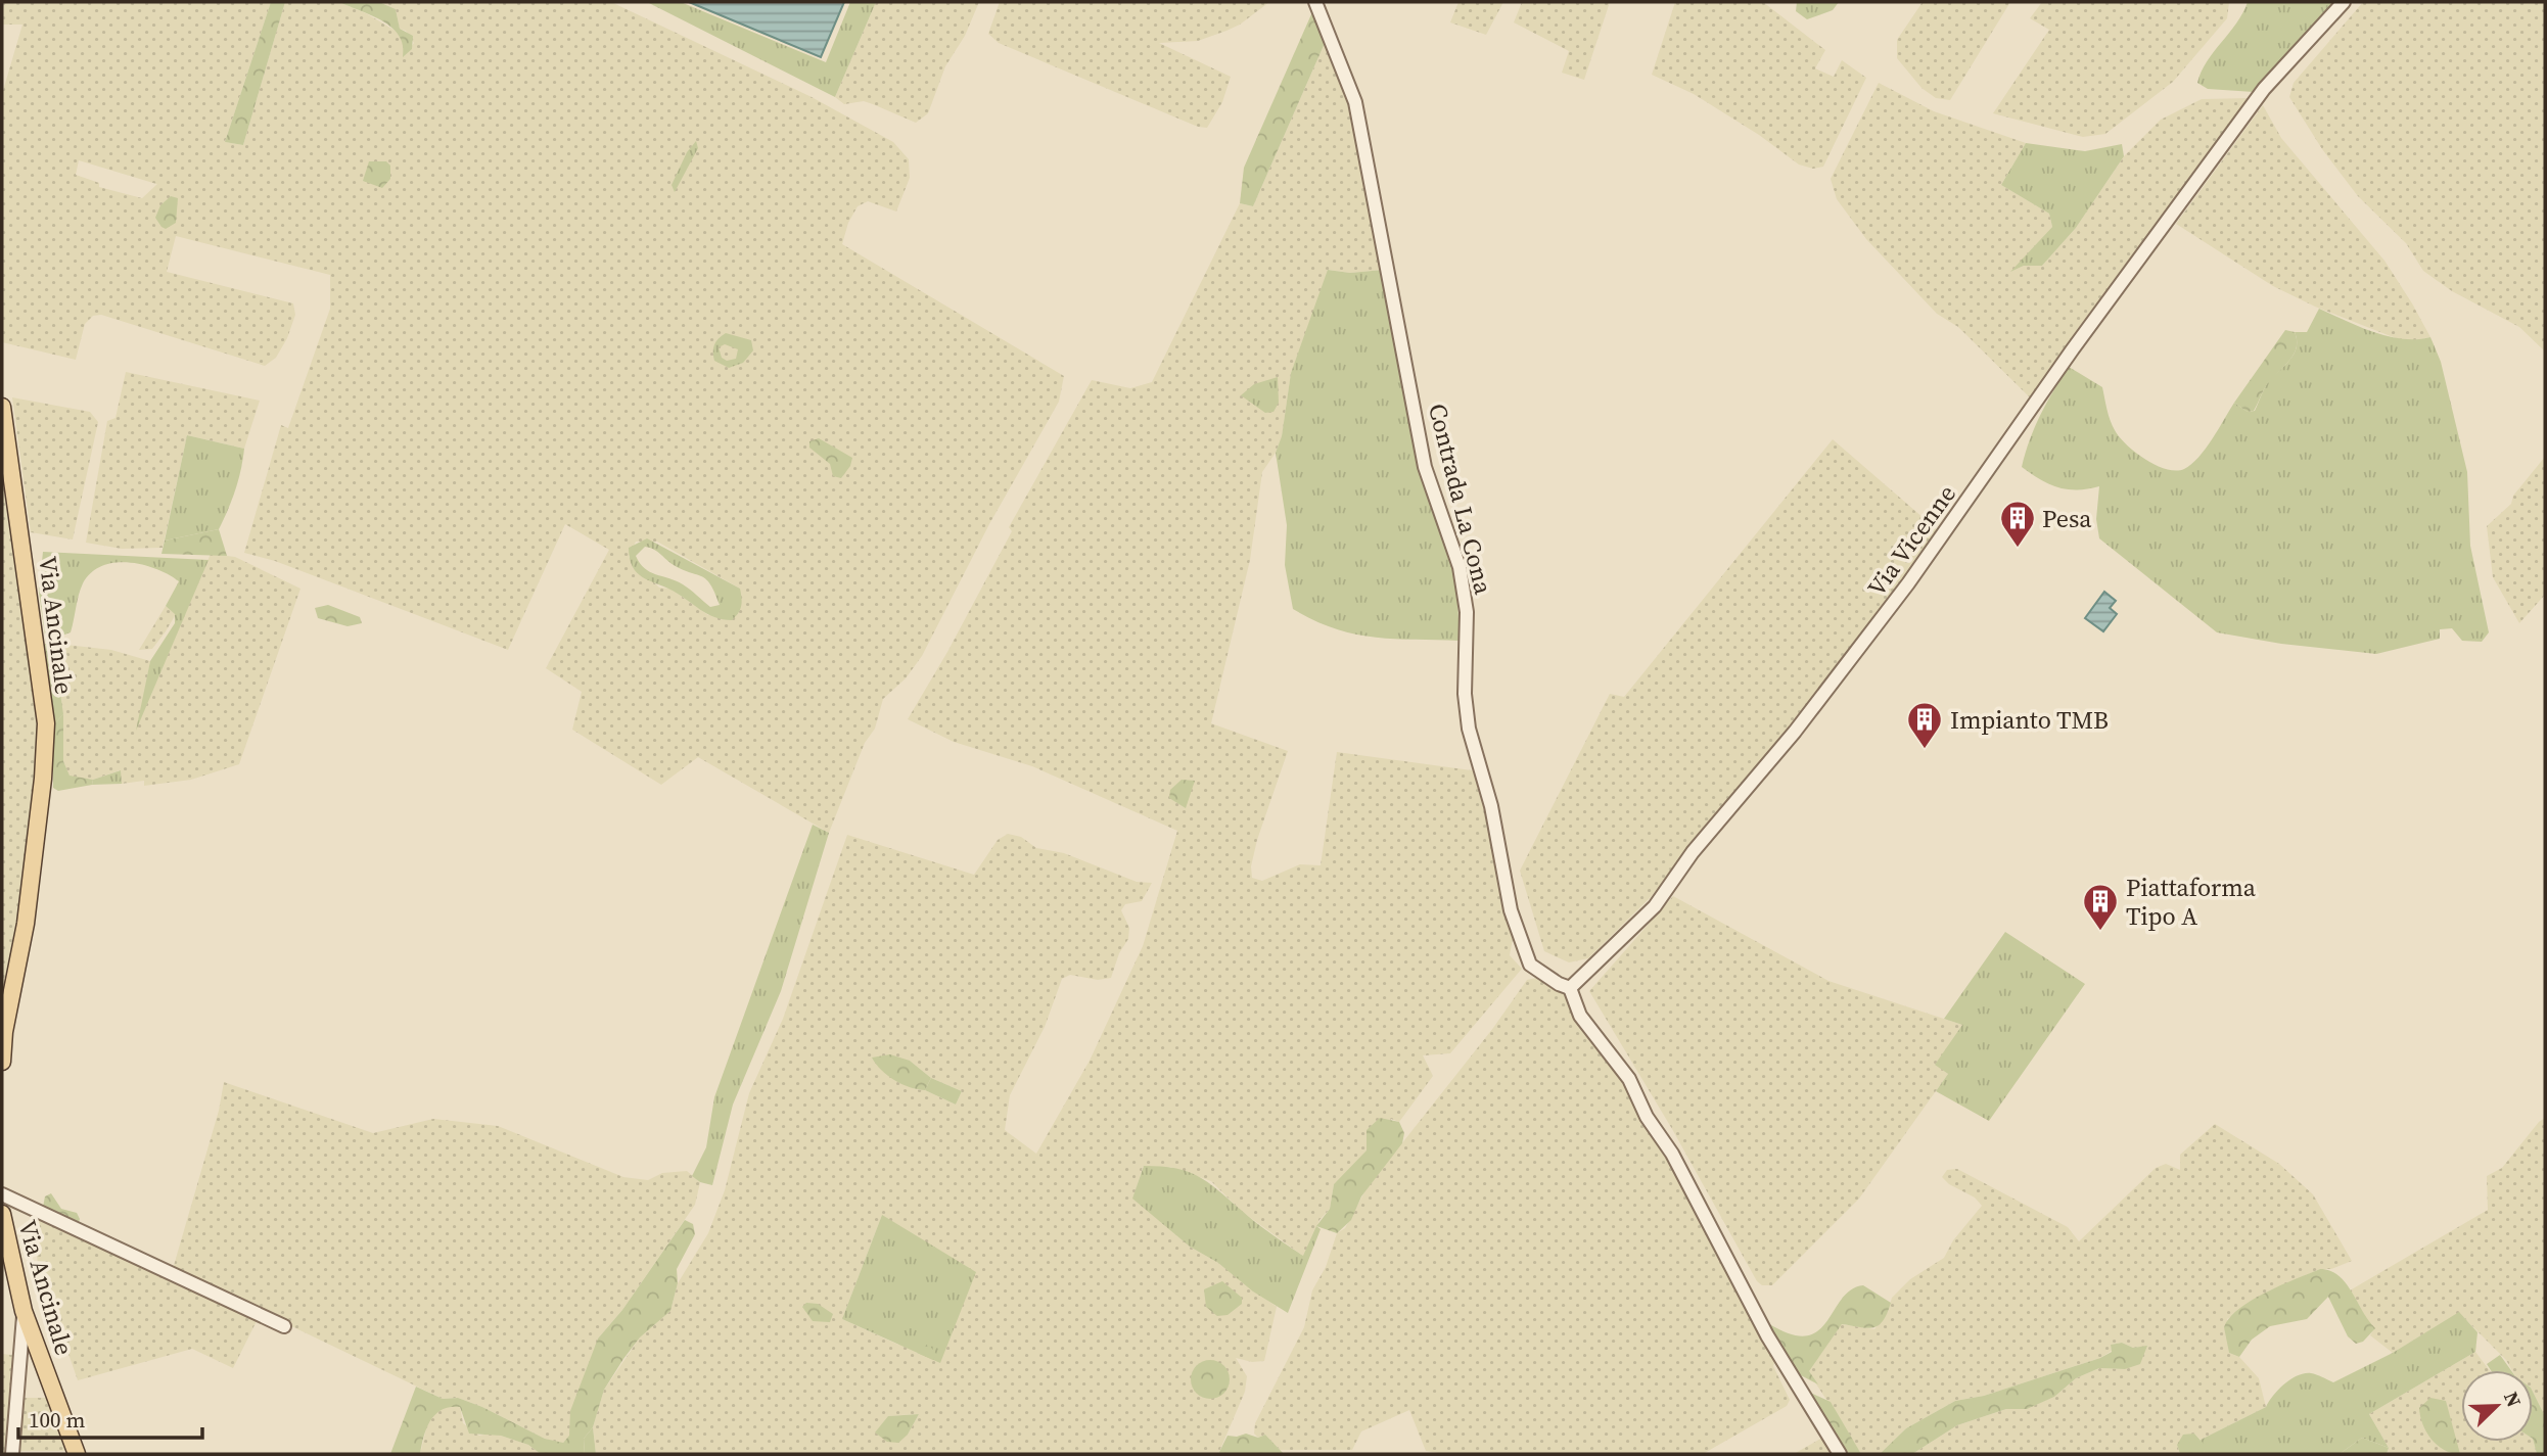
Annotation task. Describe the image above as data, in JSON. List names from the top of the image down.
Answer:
{
  "streets": {
    "main road": ["Via Ancinale"],
    "street": ["Contrada La Cona", "Via Vicenne"]
  },
  "crossings": [
    ["Contrada La Cona", "Via Vicenne"]
  ],
  "places": {
    "building": ["Pesa", "Impianto TMB", "Piattaforma Tipo A"]
  },
  "scale_bar": "100 m",
  "north": "top right"
}
